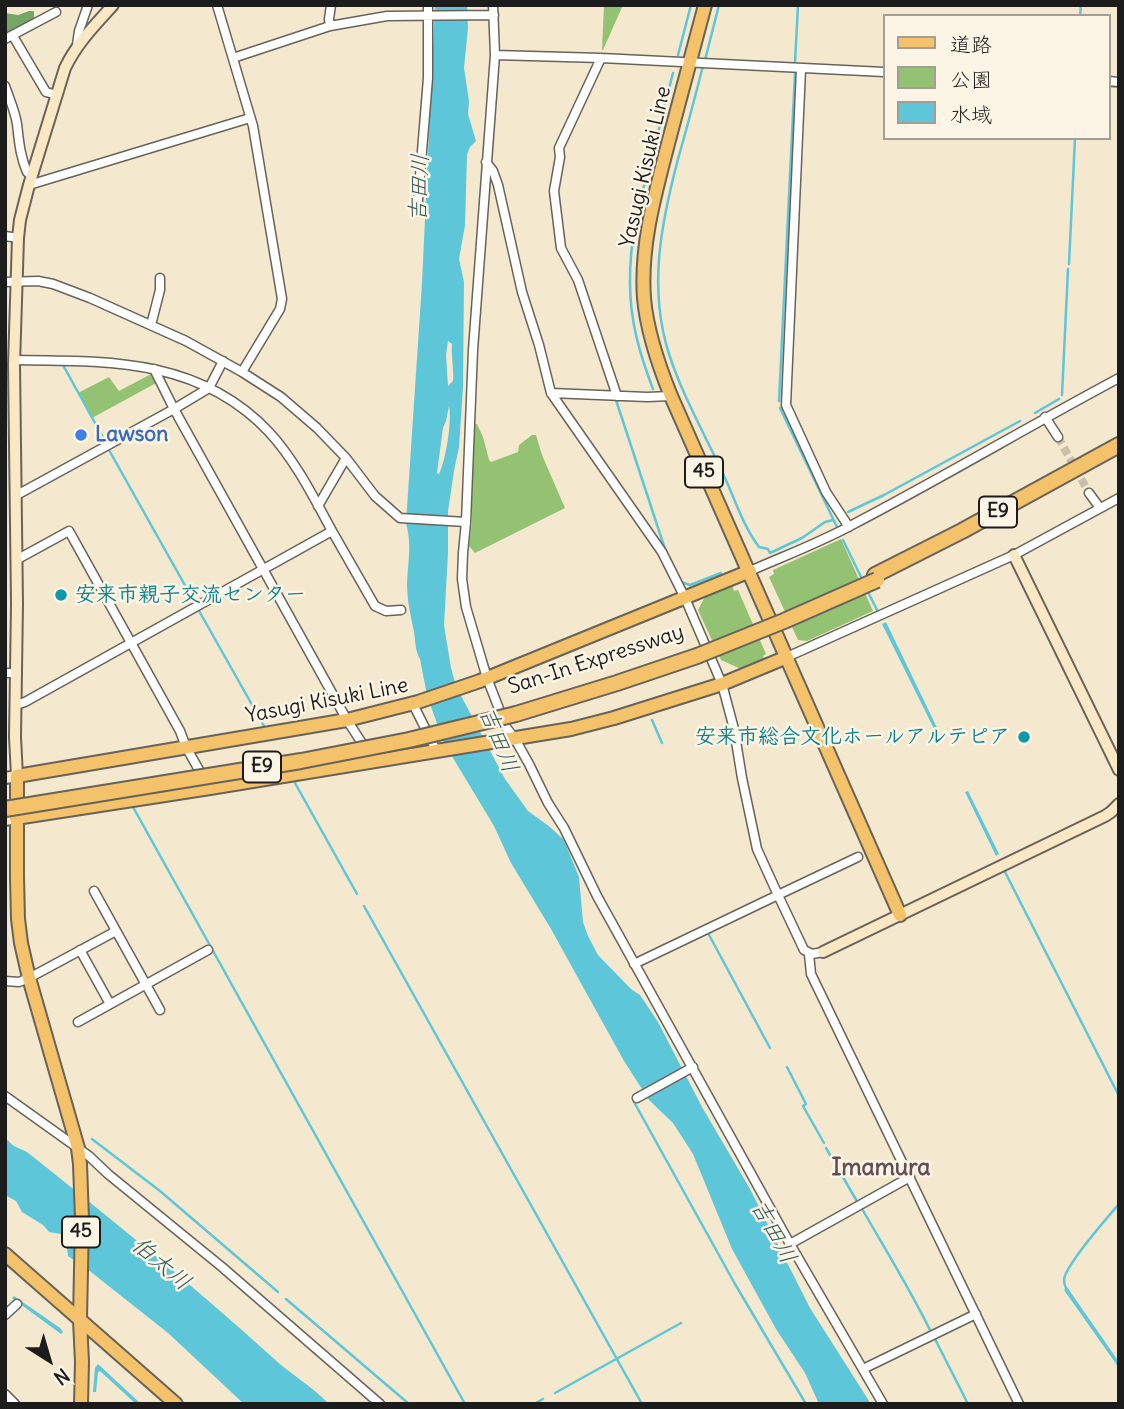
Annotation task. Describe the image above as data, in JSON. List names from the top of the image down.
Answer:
{
  "streets": {
    "highway": ["E9", "San-In Expressway"],
    "main road": ["Yasugi Kisuki Line", "45"]
  },
  "crossings": [
    ["Yasugi Kisuki Line", "45"],
    ["45", "San-In Expressway"]
  ],
  "districts": ["Imamura"],
  "water": ["吉田川", "伯太川"],
  "places": ["Lawson", "安来市親子交流センター", "安来市総合文化ホールアルテピア"],
  "legend": ["道路", "公園", "水域"],
  "north": "bottom right"
}
